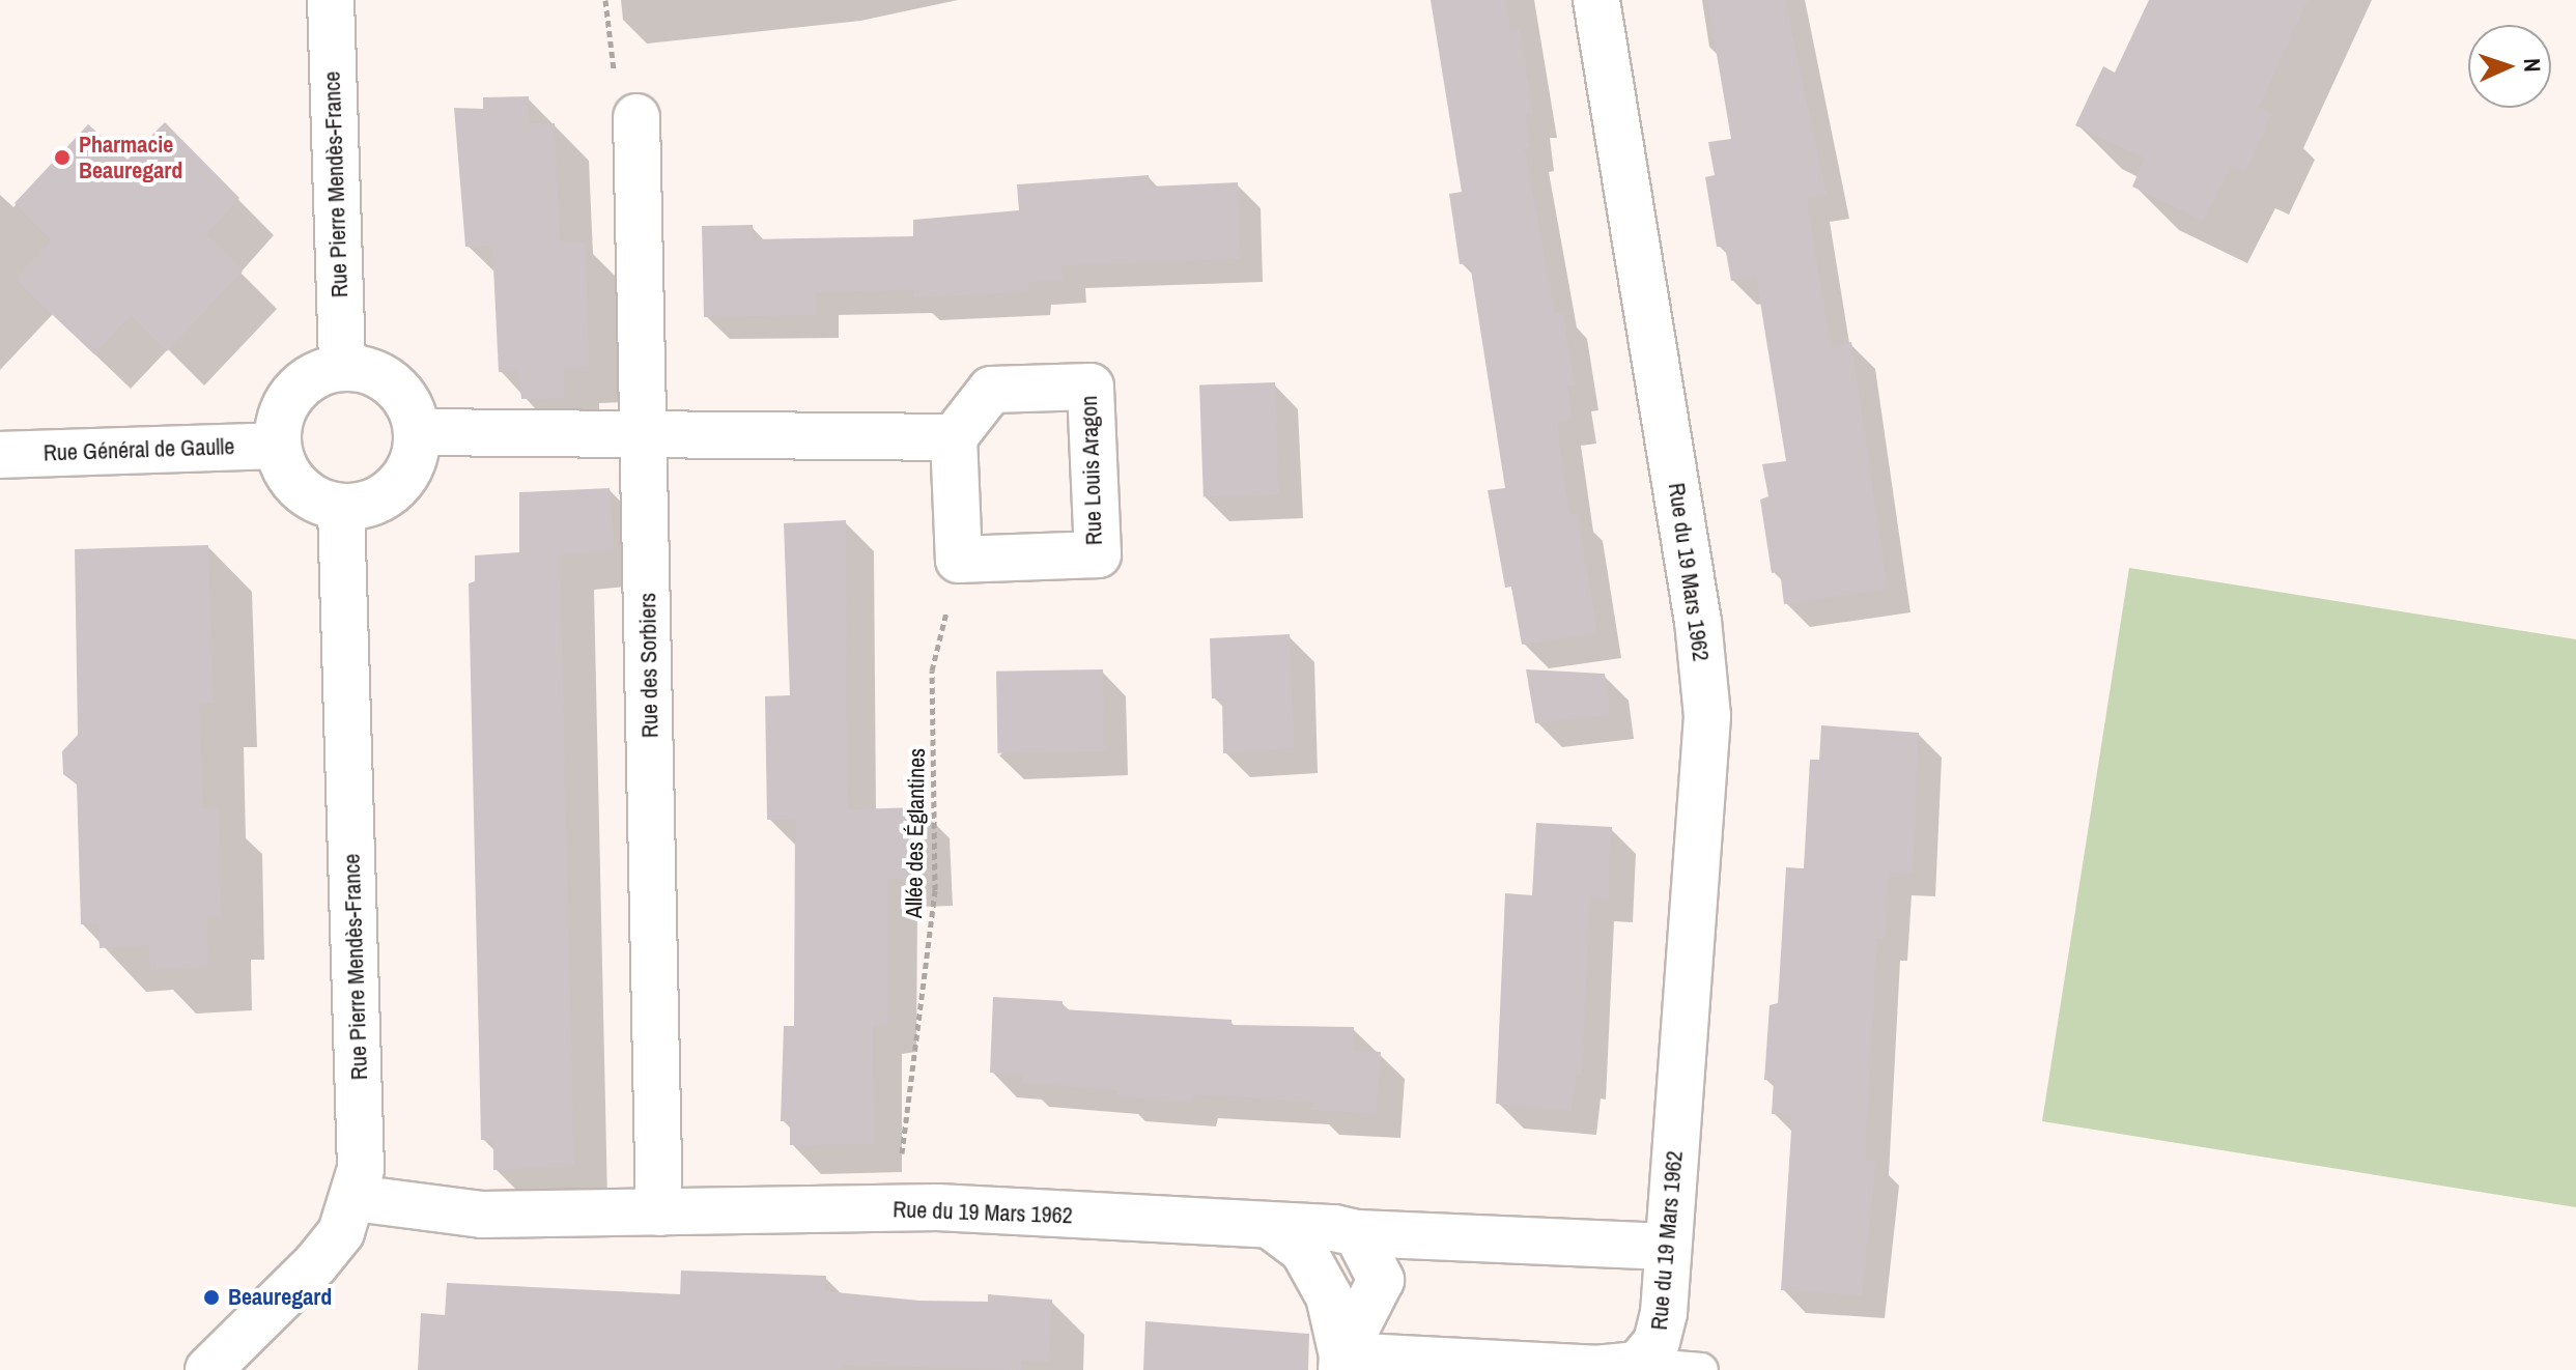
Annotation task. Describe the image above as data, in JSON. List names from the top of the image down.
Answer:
{
  "streets": {
    "street": [
      "Rue Pierre Mendès-France",
      "Rue Général de Gaulle",
      "Rue Louis Aragon",
      "Rue du 19 Mars 1962",
      "Rue des Sorbiers"
    ],
    "path": ["Allée des Églantines"]
  },
  "crossings": [
    ["Rue Pierre Mendès-France", "Rue Général de Gaulle"],
    ["Rue Pierre Mendès-France", "Rue du 19 Mars 1962"],
    ["Rue Louis Aragon", "Allée des Églantines"],
    ["Rue du 19 Mars 1962", "Rue des Sorbiers"],
    ["Rue du 19 Mars 1962", "Allée des Églantines"]
  ],
  "places": ["Pharmacie Beauregard", "Beauregard"],
  "north": "right"
}
